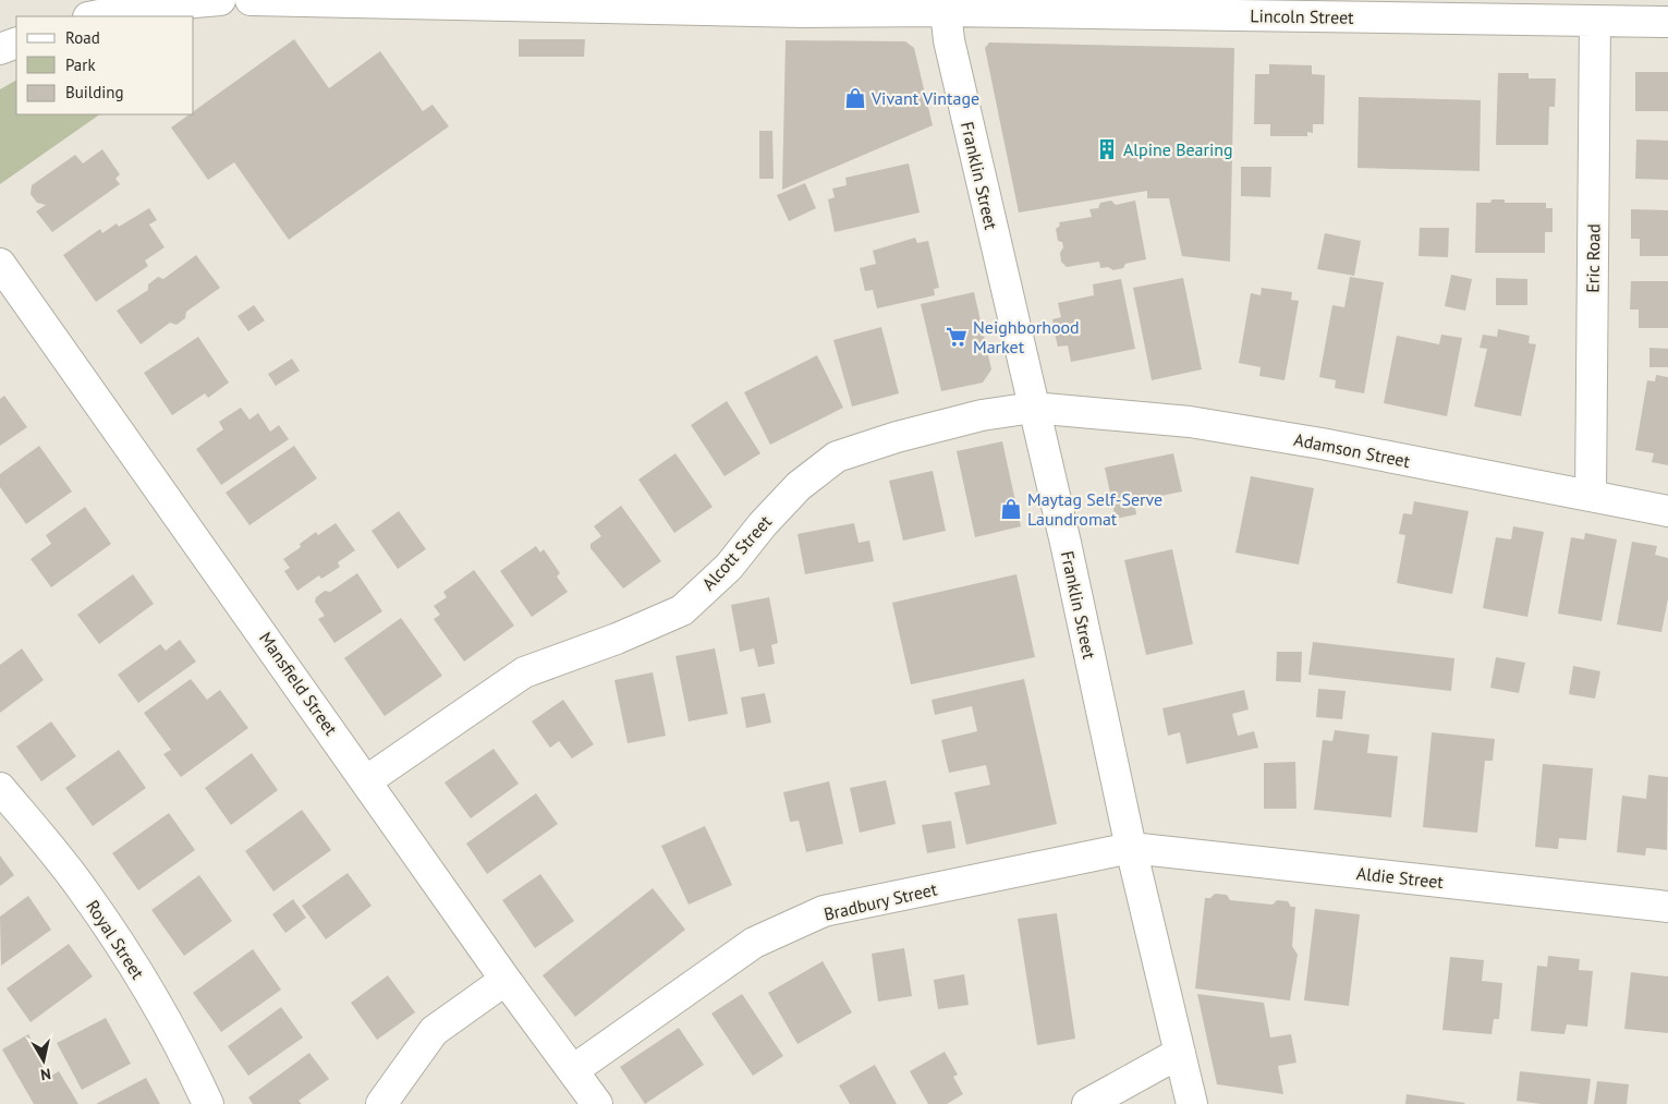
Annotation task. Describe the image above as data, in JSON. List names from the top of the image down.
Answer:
{
  "streets": {
    "street": [
      "Lincoln Street",
      "Franklin Street",
      "Eric Road",
      "Adamson Street",
      "Alcott Street",
      "Mansfield Street",
      "Aldie Street",
      "Bradbury Street",
      "Royal Street"
    ]
  },
  "crossings": [
    ["Lincoln Street", "Franklin Street"],
    ["Lincoln Street", "Eric Road"],
    ["Franklin Street", "Adamson Street"],
    ["Franklin Street", "Alcott Street"],
    ["Franklin Street", "Aldie Street"],
    ["Franklin Street", "Bradbury Street"],
    ["Eric Road", "Adamson Street"],
    ["Adamson Street", "Alcott Street"],
    ["Alcott Street", "Mansfield Street"],
    ["Mansfield Street", "Bradbury Street"],
    ["Aldie Street", "Bradbury Street"]
  ],
  "places": {
    "shop": ["Vivant Vintage", "Maytag Self-Serve Laundromat"],
    "building": ["Alpine Bearing"],
    "supermarket": ["Neighborhood Market"]
  },
  "legend": ["Road", "Park", "Building"],
  "north": "bottom"
}
